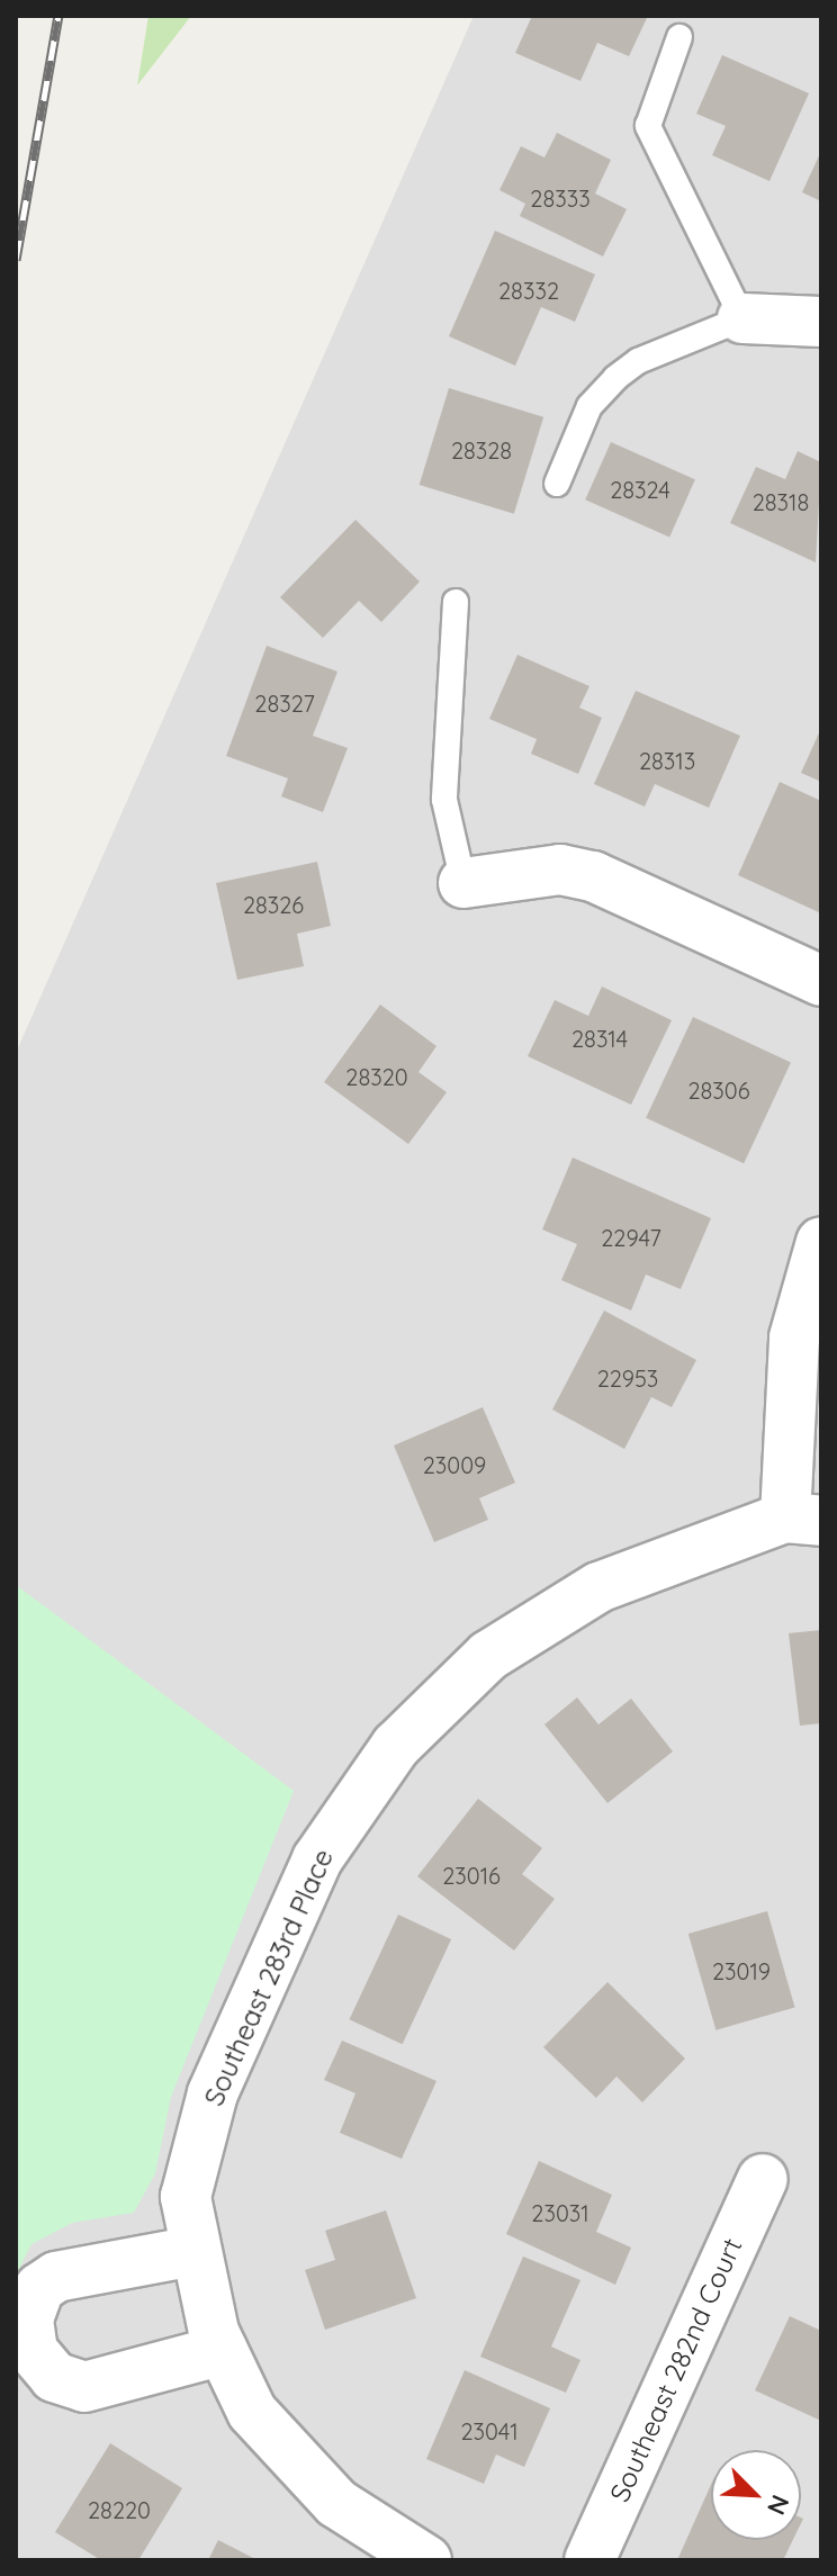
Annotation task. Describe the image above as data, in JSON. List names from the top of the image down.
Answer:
{
  "streets": {
    "street": ["Southeast 283rd Place", "Southeast 282nd Court"]
  },
  "house_numbers": [
    "28333",
    "28332",
    "28328",
    "28324",
    "28318",
    "28327",
    "28313",
    "28326",
    "28314",
    "28320",
    "28306",
    "22947",
    "22953",
    "23009",
    "23016",
    "23019",
    "23031",
    "23041",
    "28220"
  ],
  "north": "bottom right"
}
